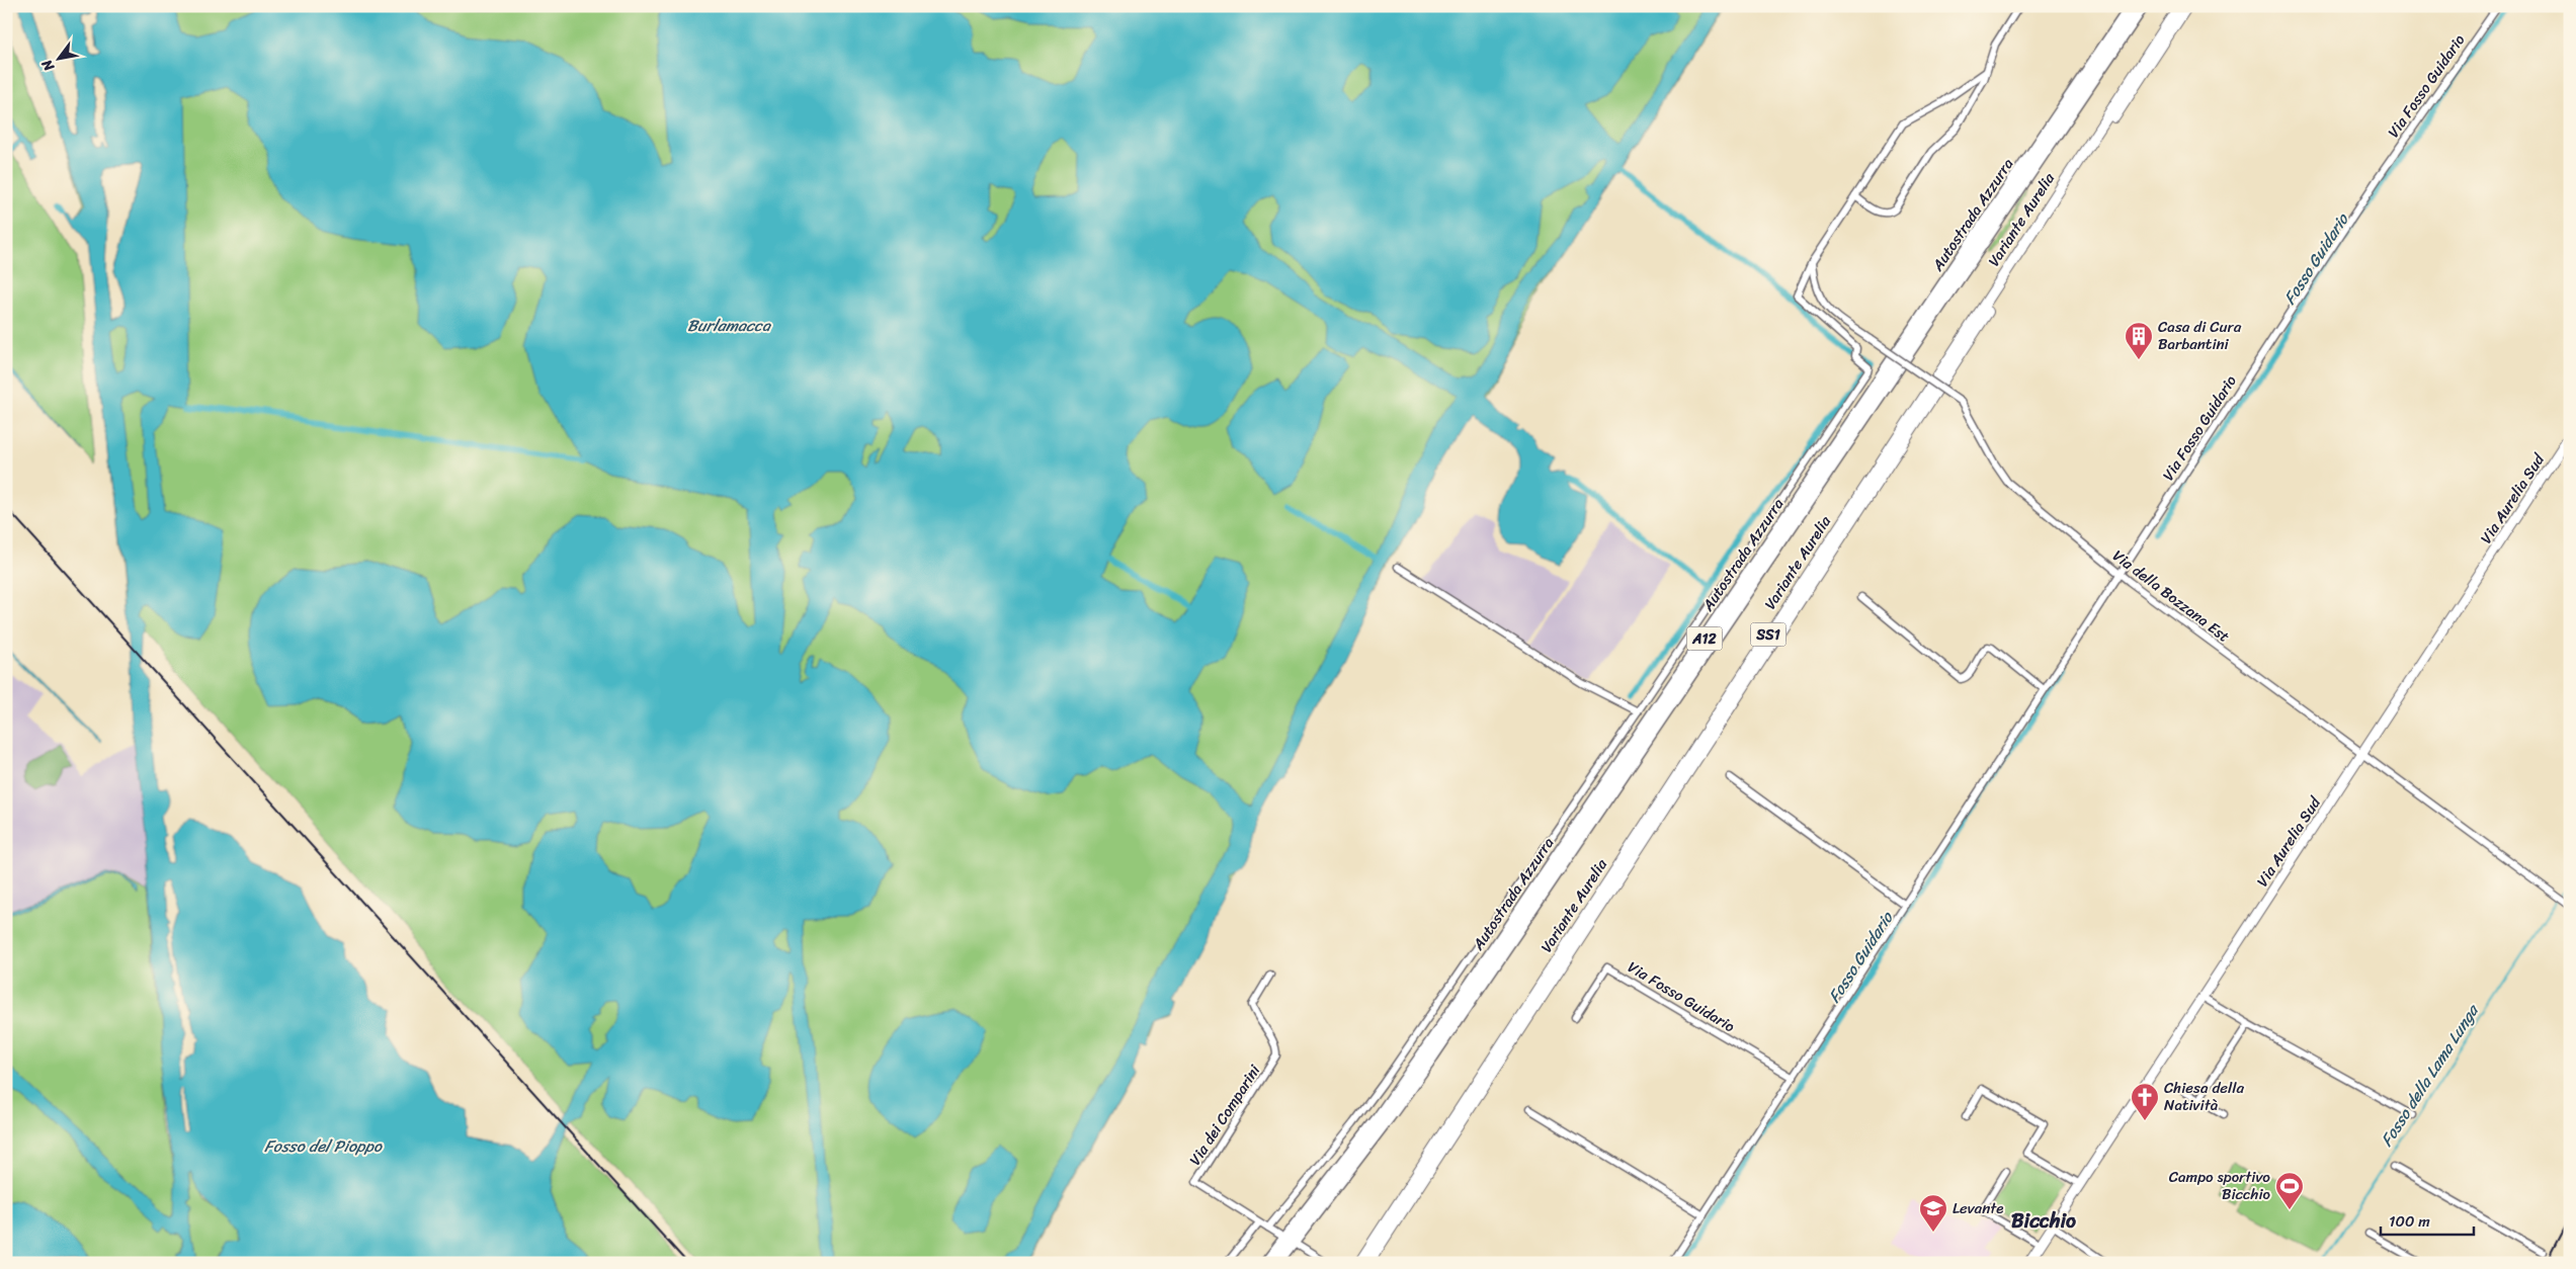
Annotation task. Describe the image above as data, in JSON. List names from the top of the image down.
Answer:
{
  "streets": {
    "highway": [
      "Autostrada Azzurra",
      "Variante Aurelia",
      "SS1",
      "A12"
    ],
    "main road": ["Via Aurelia Sud"],
    "street": ["Via Fosso Guidario", "Via della Bozzana Est", "Via dei Comparini"]
  },
  "crossings": [
    ["Via Fosso Guidario", "Via della Bozzana Est"],
    ["Via Aurelia Sud", "Via della Bozzana Est"]
  ],
  "districts": ["Bicchio"],
  "water": [
    "Fosso Guidario",
    "Burlamacca",
    "Fosso della Lama Lunga",
    "Fosso del Pioppo"
  ],
  "places": {
    "building": ["Casa di Cura Barbantini"],
    "church": ["Chiesa della Natività"],
    "sports": ["Campo sportivo Bicchio"],
    "school or university": ["Levante"]
  },
  "scale_bar": "100 m",
  "north": "bottom left"
}
